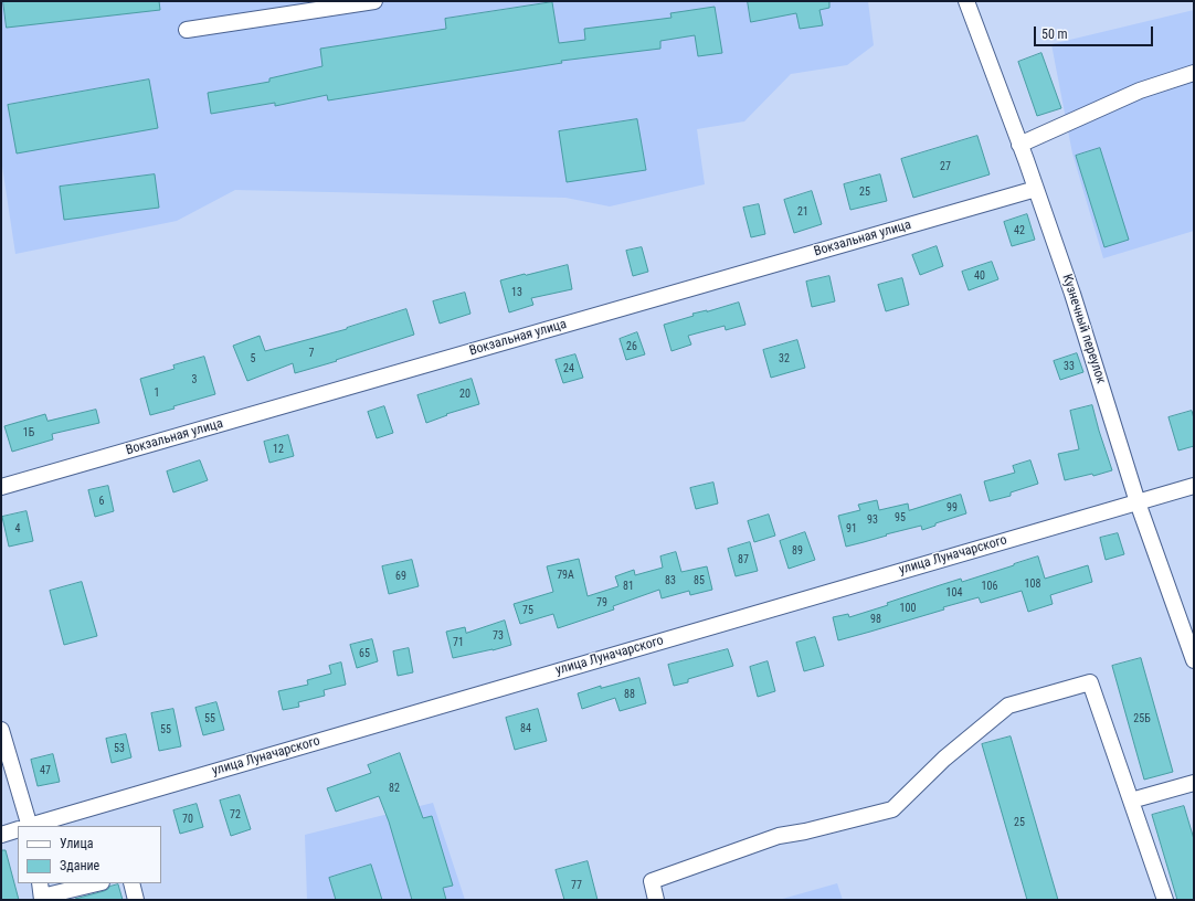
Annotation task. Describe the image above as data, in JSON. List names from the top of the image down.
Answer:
{
  "streets": {
    "street": ["Вокзальная улица", "Кузнечный переулок", "улица Луначарского"]
  },
  "crossings": [
    ["Вокзальная улица", "Кузнечный переулок"],
    ["Кузнечный переулок", "улица Луначарского"]
  ],
  "house_numbers": [
    "27",
    "25",
    "21",
    "42",
    "40",
    "13",
    "26",
    "7",
    "5",
    "32",
    "33",
    "24",
    "3",
    "1",
    "20",
    "1Б",
    "12",
    "6",
    "99",
    "95",
    "93",
    "4",
    "91",
    "89",
    "87",
    "79А",
    "69",
    "83",
    "85",
    "108",
    "81",
    "106",
    "104",
    "79",
    "100",
    "75",
    "98",
    "73",
    "71",
    "65",
    "88",
    "55",
    "25Б",
    "84",
    "55",
    "53",
    "47",
    "82",
    "72",
    "70",
    "25",
    "77"
  ],
  "legend": ["Улица", "Здание"],
  "scale_bar": "50 m"
}
